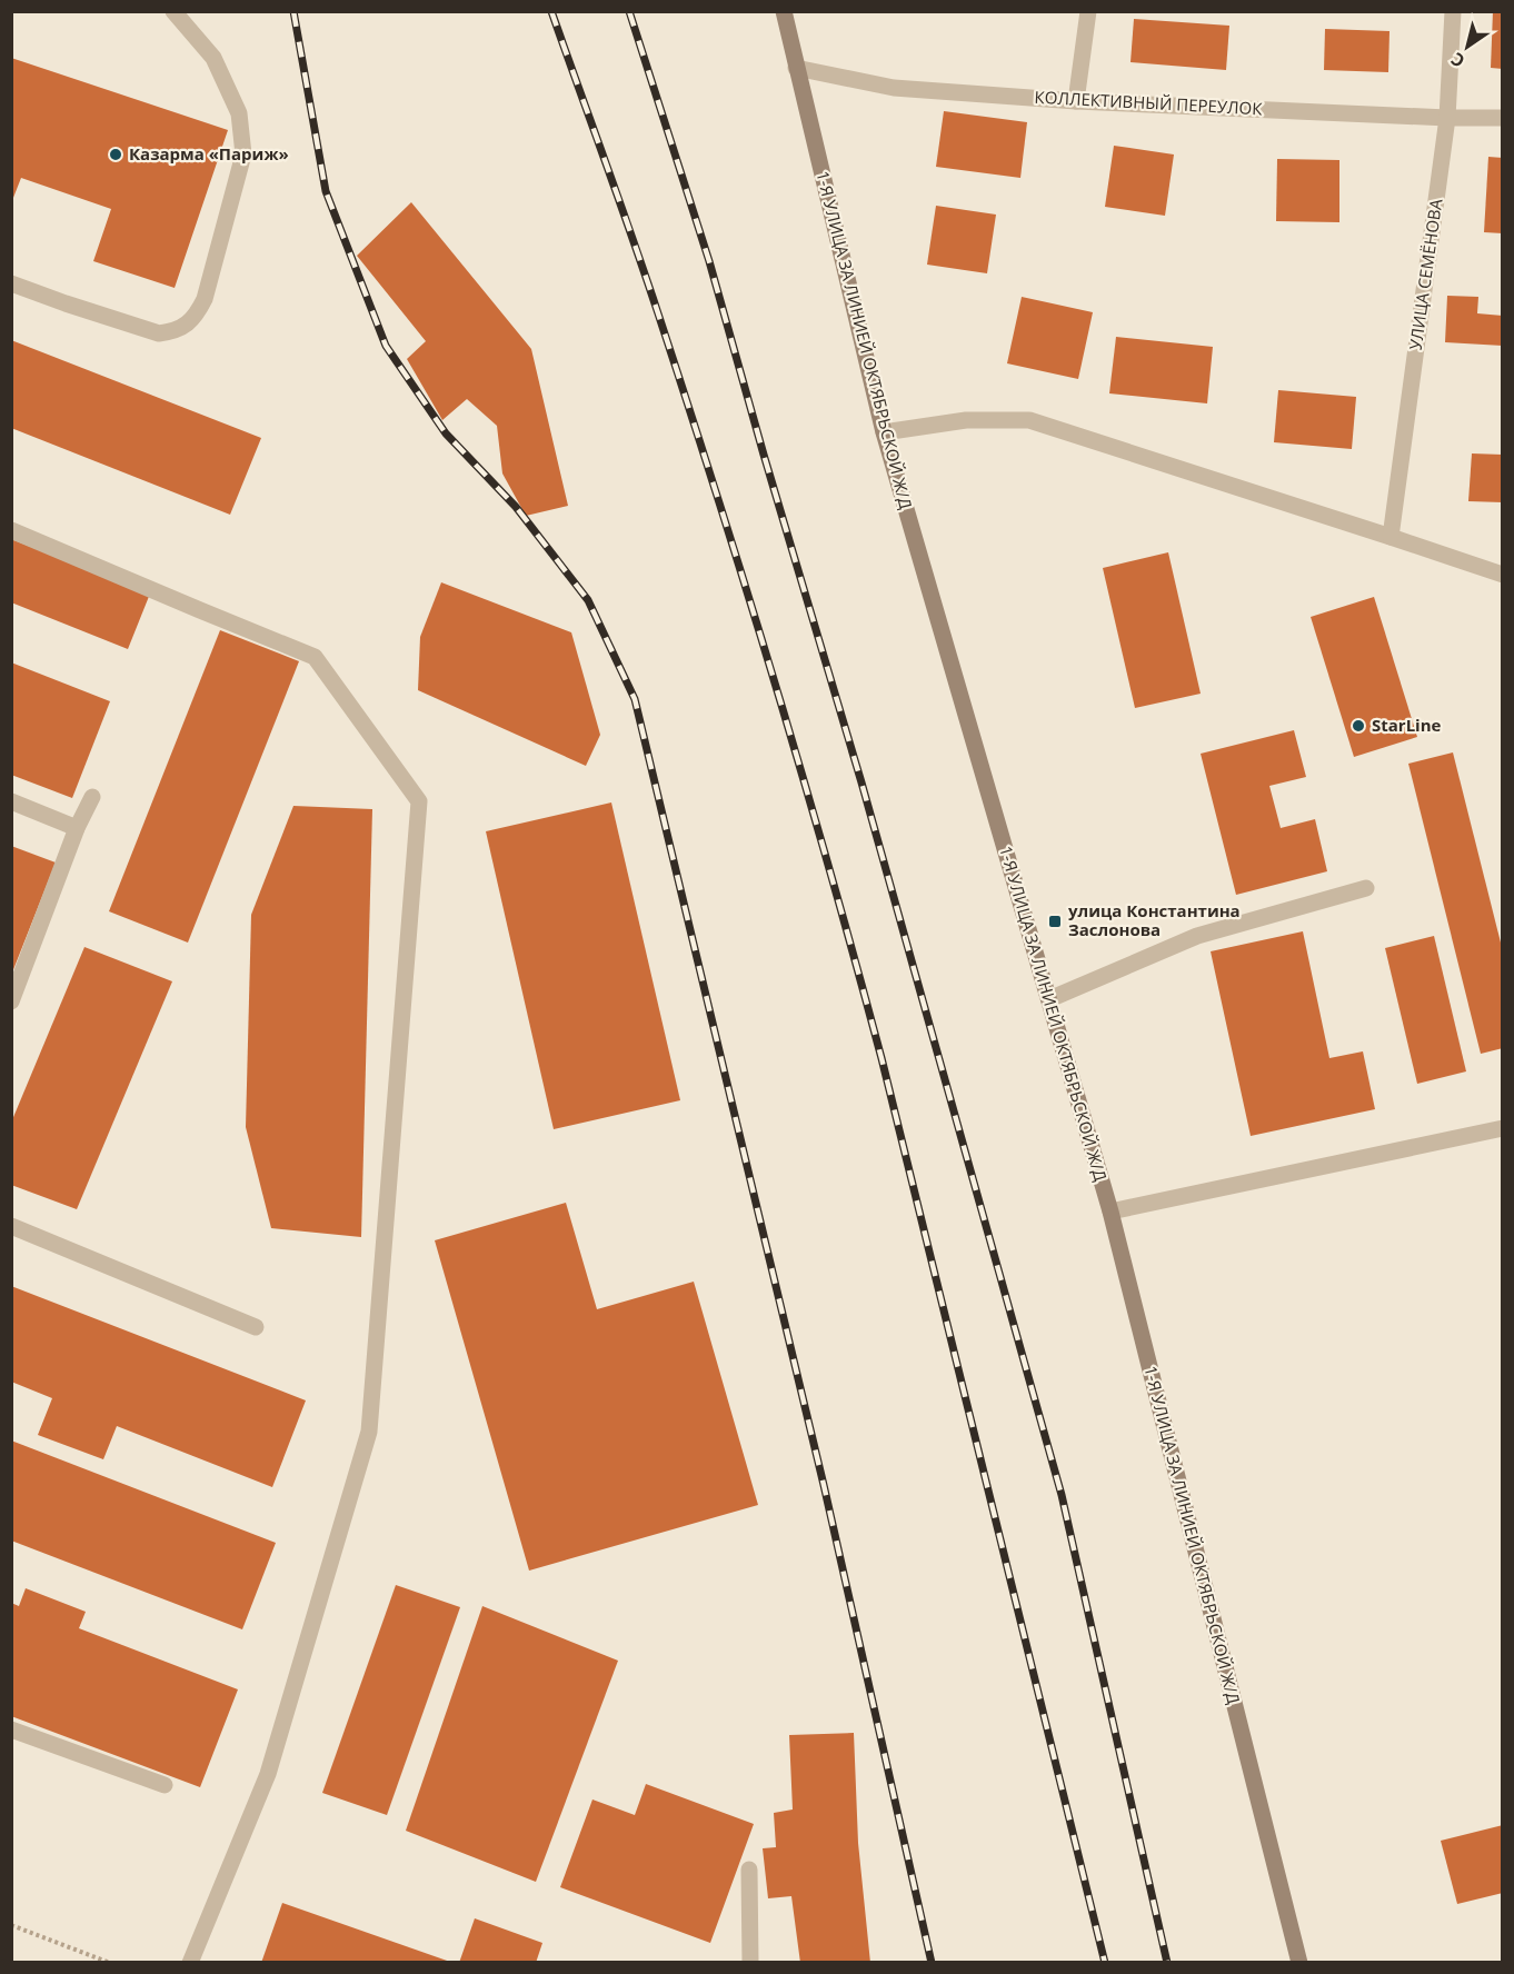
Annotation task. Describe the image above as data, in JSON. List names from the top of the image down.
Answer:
{
  "streets": {
    "main road": ["1-Я УЛИЦА ЗА ЛИНИЕЙ ОКТЯБРЬСКОЙ Ж/Д"],
    "street": ["КОЛЛЕКТИВНЫЙ ПЕРЕУЛОК", "УЛИЦА СЕМЁНОВА"]
  },
  "crossings": [
    ["КОЛЛЕКТИВНЫЙ ПЕРЕУЛОК", "УЛИЦА СЕМЁНОВА"],
    ["КОЛЛЕКТИВНЫЙ ПЕРЕУЛОК", "1-Я УЛИЦА ЗА ЛИНИЕЙ ОКТЯБРЬСКОЙ Ж/Д"]
  ],
  "places": {
    "other": ["Казарма «Париж»", "StarLine"],
    "transit": ["улица Константина Заслонова"]
  },
  "north": "bottom left"
}
